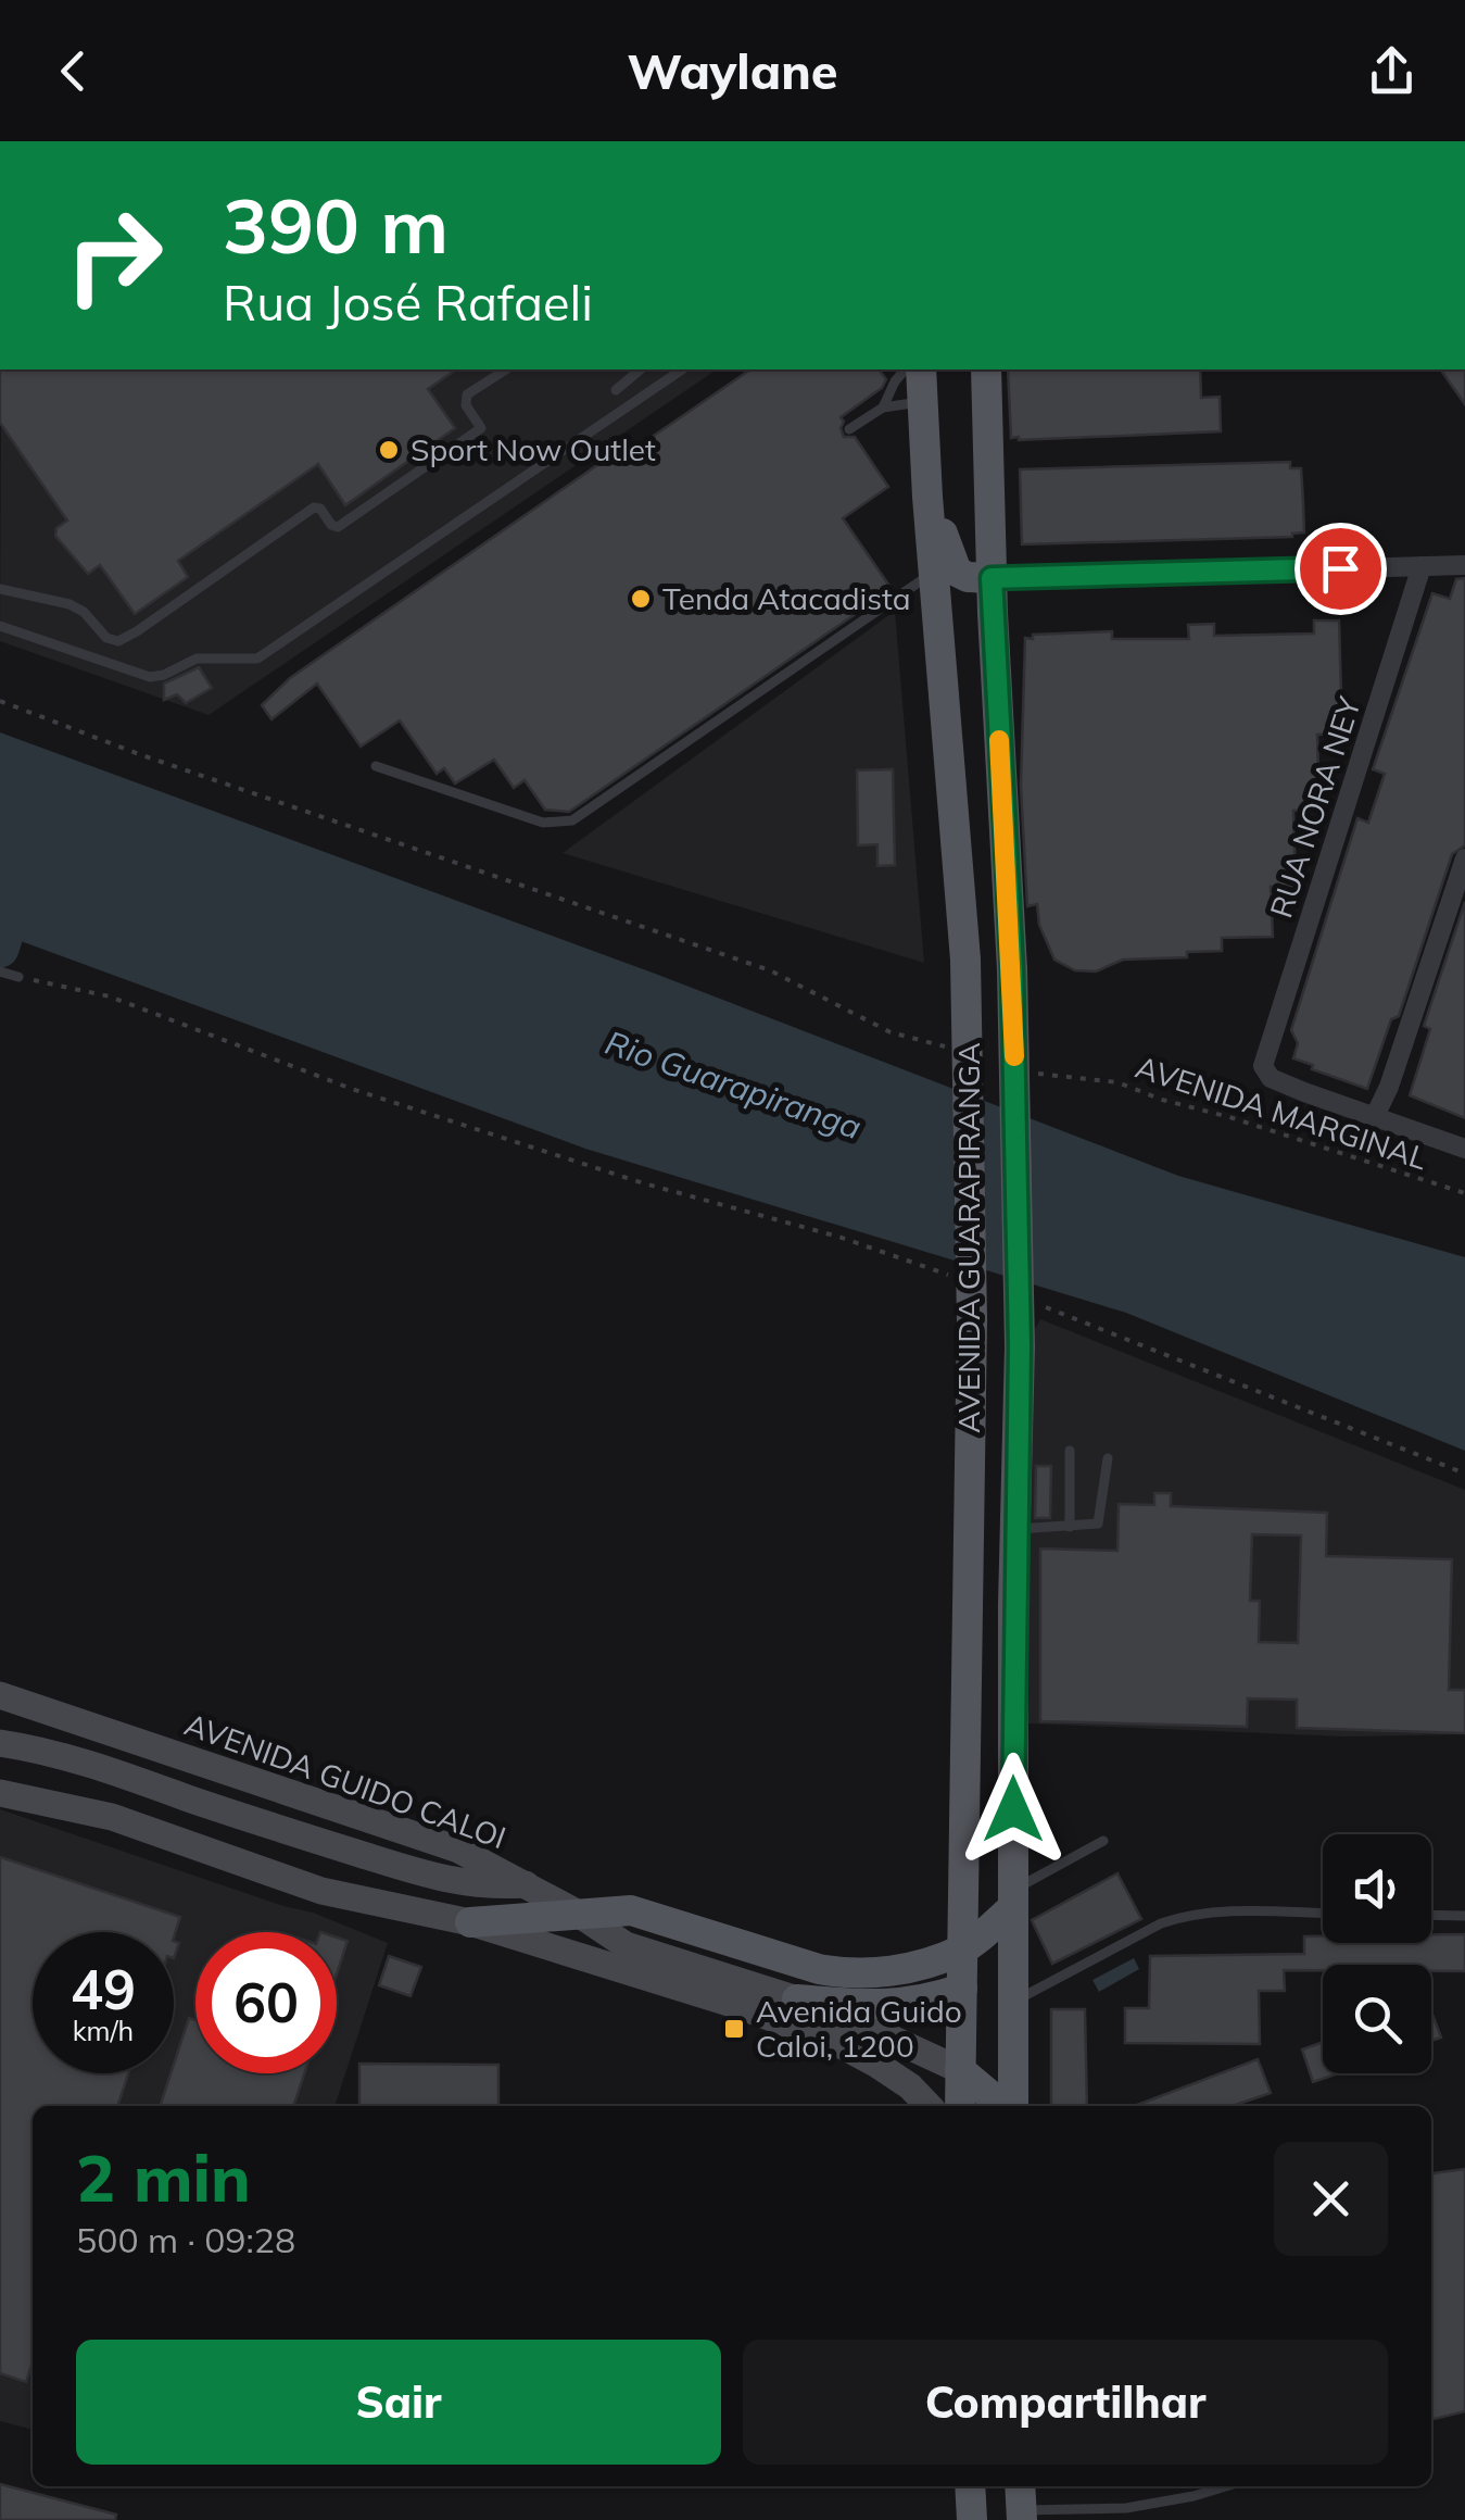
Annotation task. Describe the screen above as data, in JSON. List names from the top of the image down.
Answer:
{
  "streets": {
    "main road": ["AVENIDA GUARAPIRANGA", "AVENIDA GUIDO CALOI"],
    "street": ["RUA NORA NEY"],
    "path": ["AVENIDA MARGINAL"]
  },
  "crossings": [
    ["AVENIDA GUARAPIRANGA", "AVENIDA GUIDO CALOI"]
  ],
  "water": ["Rio Guarapiranga"],
  "places": {
    "other": ["Sport Now Outlet", "Tenda Atacadista"],
    "transit": ["Avenida Guido Caloi, 1200"]
  },
  "page": {
    "header": "Waylane",
    "turn": ["390 m", "Rua José Rafaeli"],
    "speed": "49 km/h",
    "limit": "60",
    "heading": ["2 min", "500 m · 09:28"],
    "buttons": ["Sair", "Compartilhar"]
  }
}
